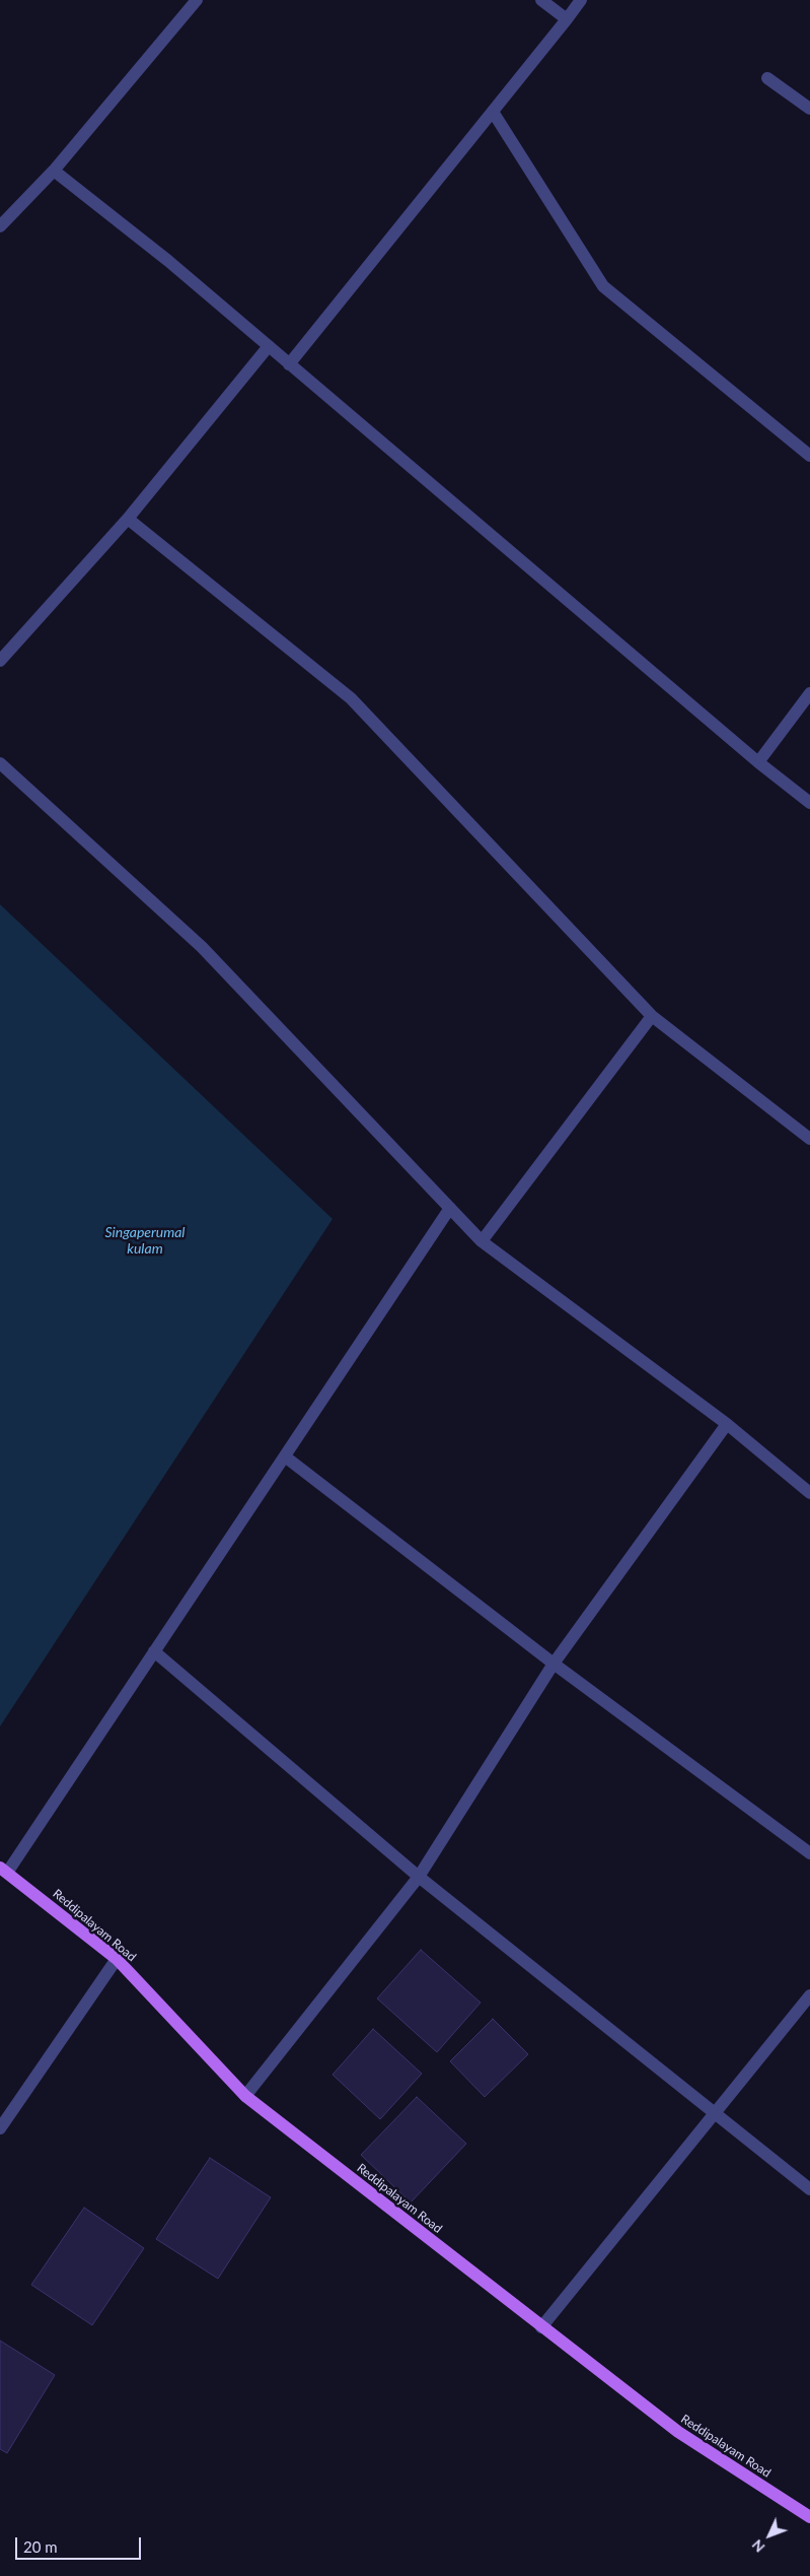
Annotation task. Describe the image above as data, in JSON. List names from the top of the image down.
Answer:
{
  "streets": {
    "main road": ["Reddipalayam Road"]
  },
  "water": ["Singaperumal kulam"],
  "scale_bar": "20 m",
  "north": "bottom left"
}
